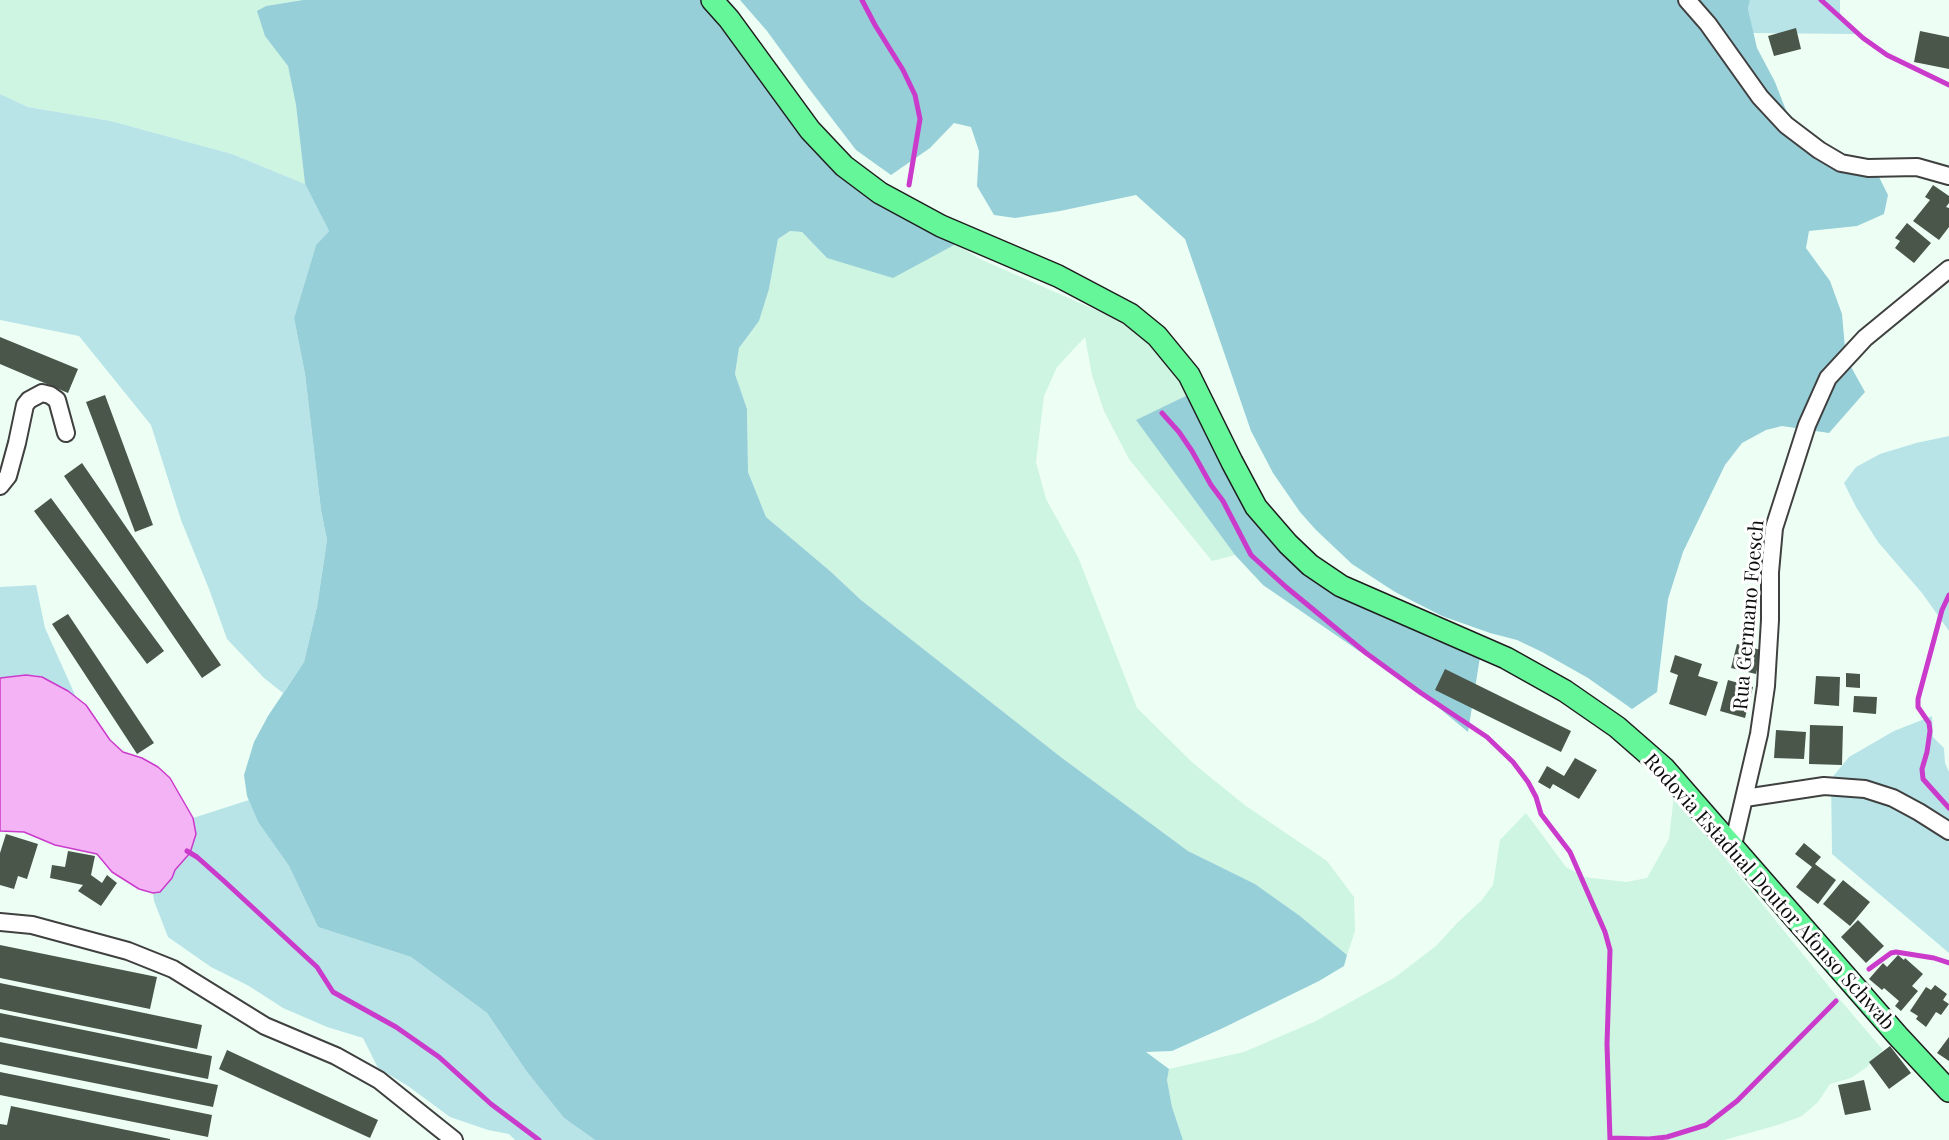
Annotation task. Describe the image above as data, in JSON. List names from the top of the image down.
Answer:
{
  "streets": {
    "main road": ["Rodovia Estadual Doutor Afonso Schwab"],
    "street": ["Rua Germano Foesch"]
  },
  "crossings": [
    ["Rua Germano Foesch", "Rodovia Estadual Doutor Afonso Schwab"]
  ]
}
